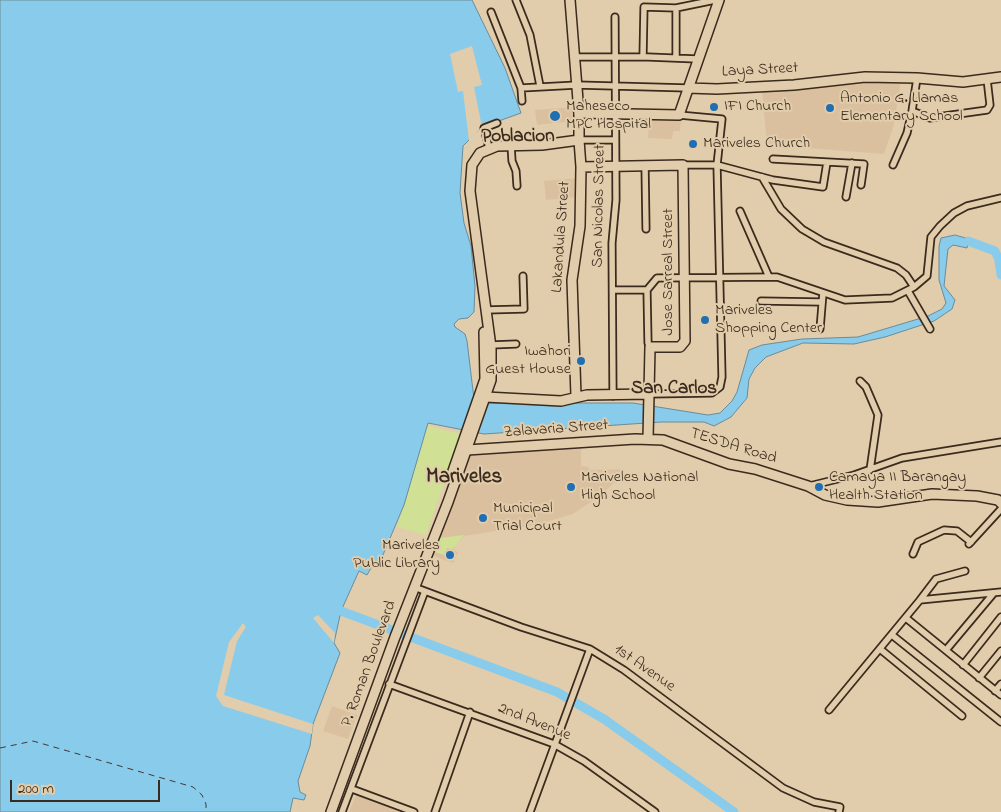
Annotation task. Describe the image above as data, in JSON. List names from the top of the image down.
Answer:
{
  "streets": {
    "street": [
      "Laya Street",
      "San Nicolas Street",
      "Lakandula Street",
      "Jose Sarreal Street",
      "Zalavaria Street",
      "TESDA Road",
      "P. Roman Boulevard",
      "1st Avenue",
      "2nd Avenue"
    ]
  },
  "crossings": [
    ["Laya Street", "San Nicolas Street"],
    ["Laya Street", "Lakandula Street"],
    ["Zalavaria Street", "TESDA Road"],
    ["Zalavaria Street", "P. Roman Boulevard"],
    ["P. Roman Boulevard", "1st Avenue"]
  ],
  "districts": ["Poblacion", "San Carlos", "Mariveles"],
  "places": [
    "IFI Church",
    "Antonio G. Llamas Elementary School",
    "Maheseco MPC Hospital",
    "Mariveles Church",
    "Mariveles Shopping Center",
    "Iwahori Guest House",
    "Mariveles National High School",
    "Camaya II Barangay Health Station",
    "Municipal Trial Court",
    "Mariveles Public Library"
  ],
  "scale_bar": "200 m"
}
